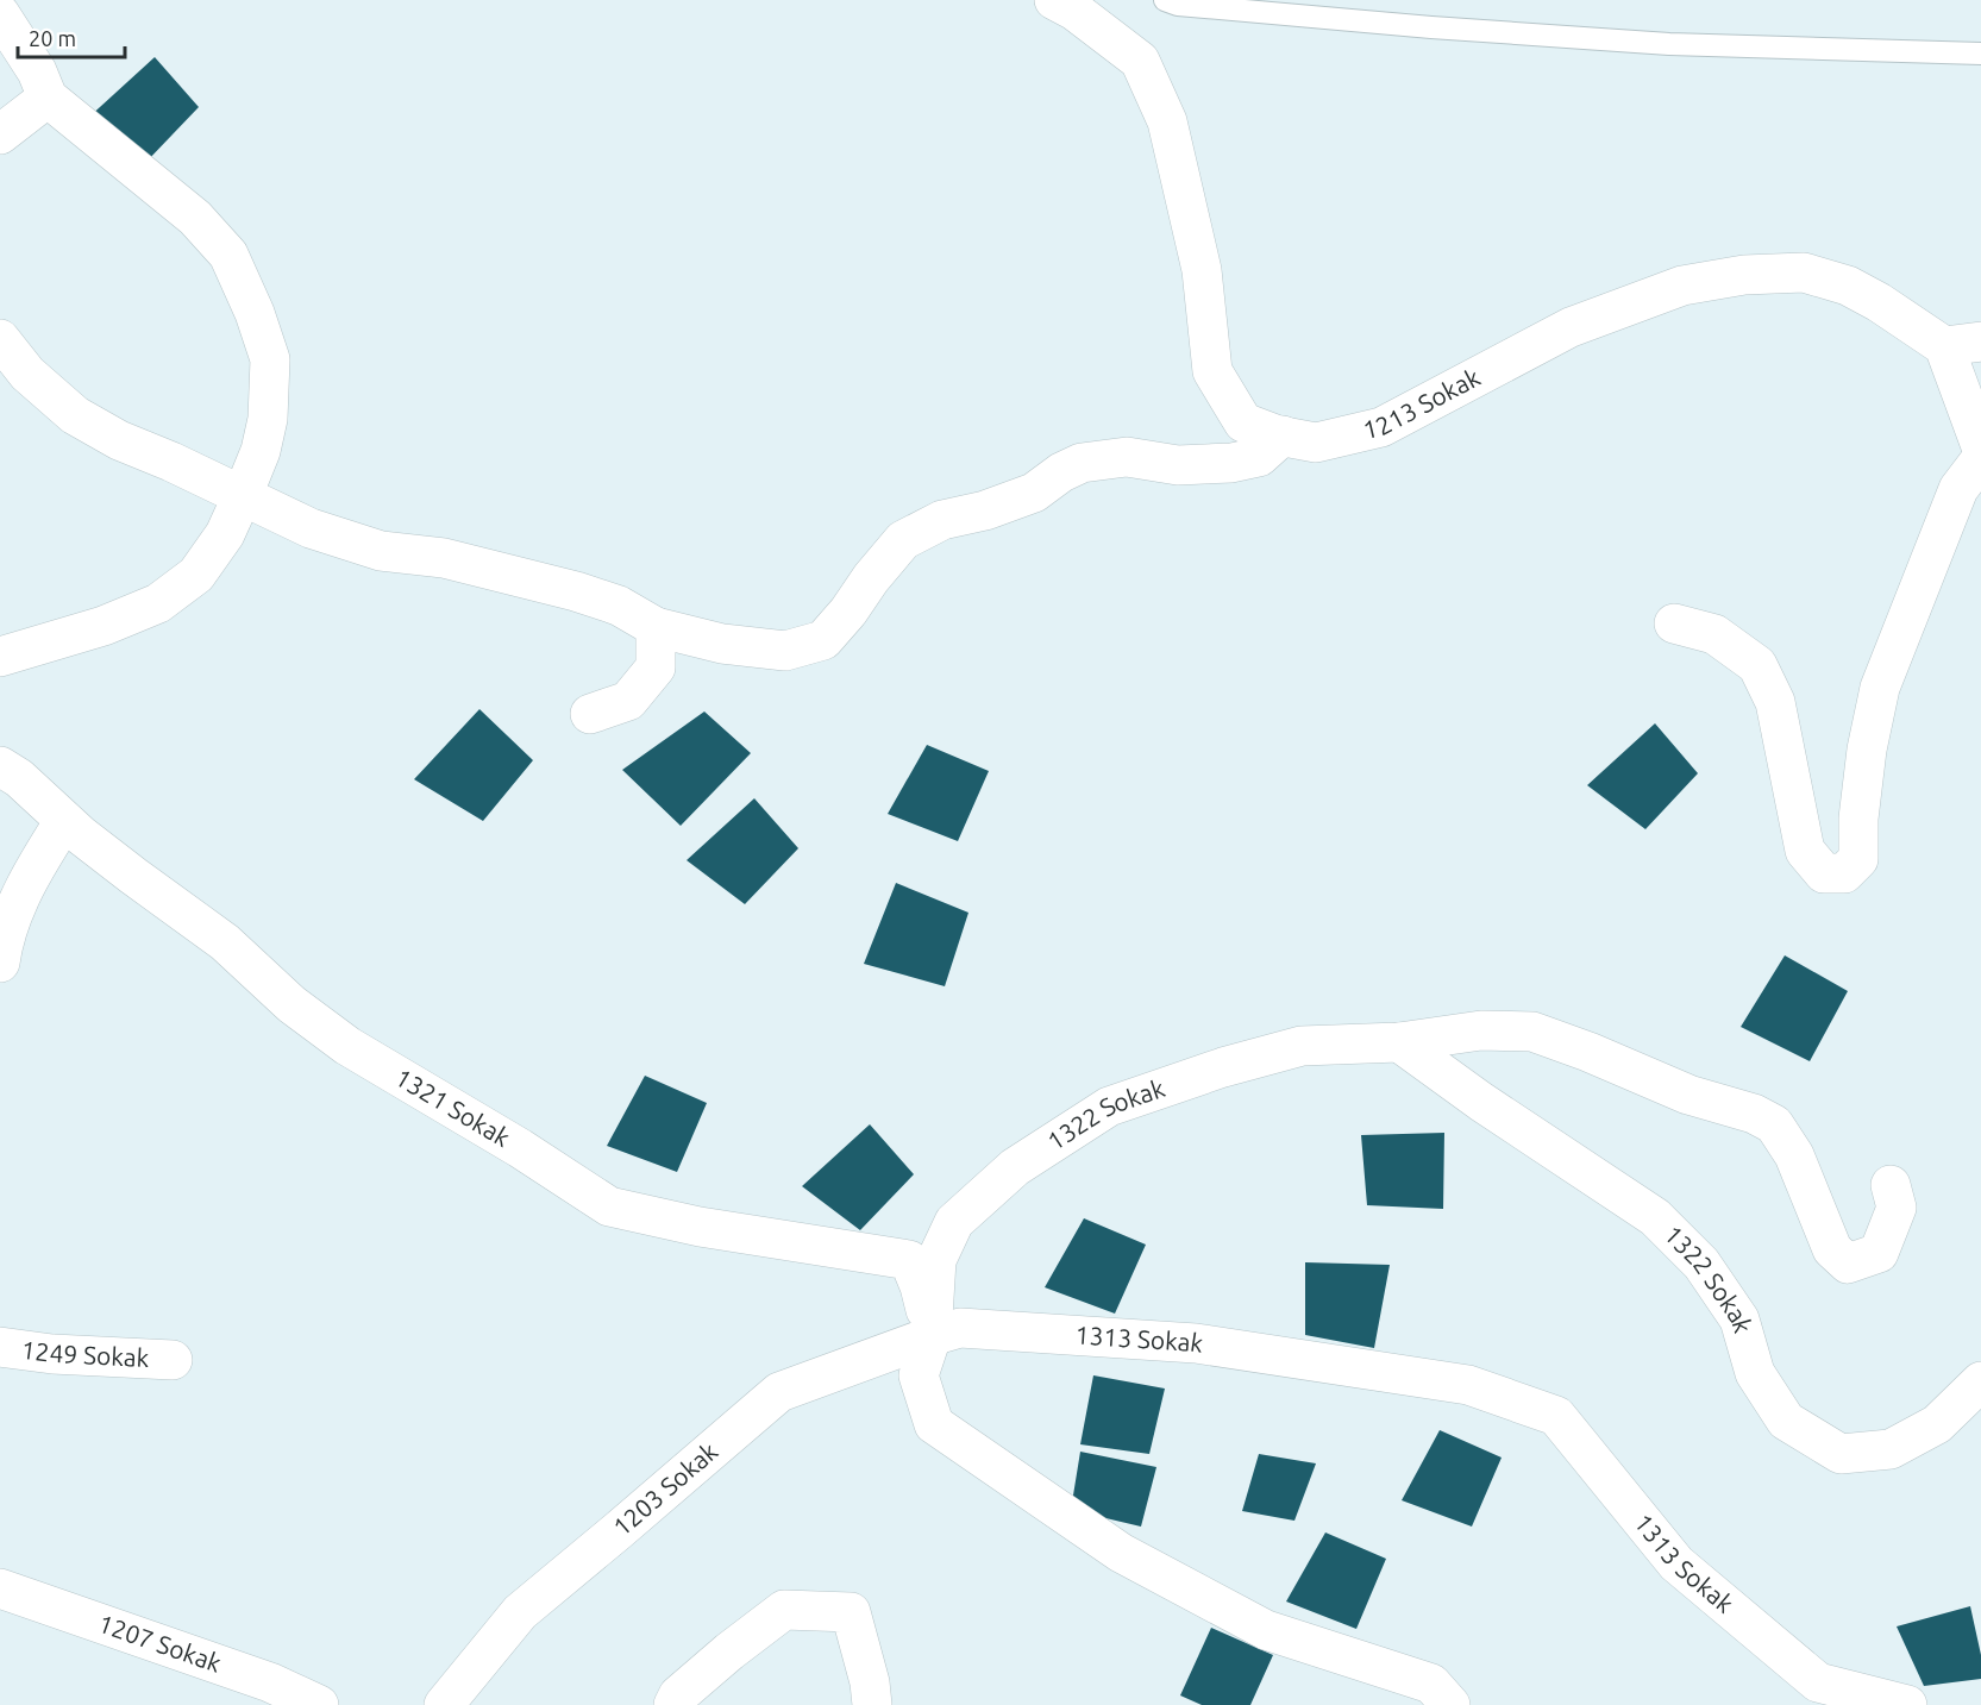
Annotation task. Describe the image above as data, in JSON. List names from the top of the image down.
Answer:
{
  "streets": {
    "street": [
      "1213 Sokak",
      "1321 Sokak",
      "1322 Sokak",
      "1313 Sokak",
      "1249 Sokak",
      "1203 Sokak",
      "1207 Sokak"
    ]
  },
  "crossings": [
    ["1321 Sokak", "1322 Sokak"],
    ["1321 Sokak", "1313 Sokak"],
    ["1321 Sokak", "1203 Sokak"],
    ["1322 Sokak", "1313 Sokak"],
    ["1322 Sokak", "1203 Sokak"],
    ["1313 Sokak", "1203 Sokak"]
  ],
  "scale_bar": "20 m"
}
